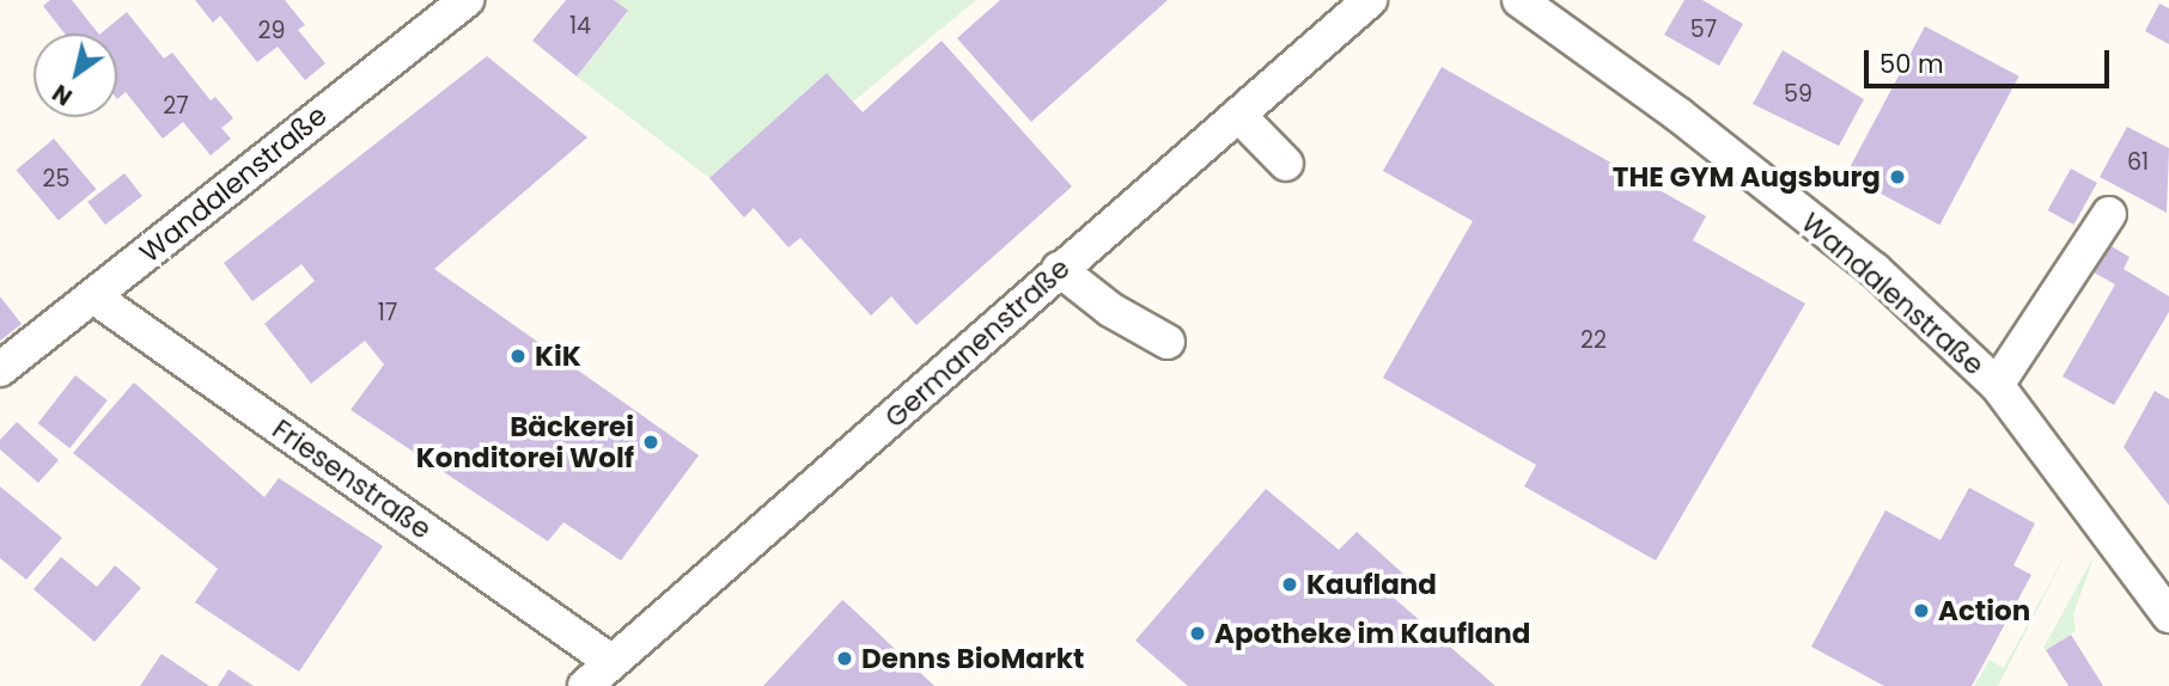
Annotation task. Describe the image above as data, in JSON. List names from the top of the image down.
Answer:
{
  "streets": {
    "street": ["Wandalenstraße", "Germanenstraße", "Friesenstraße"]
  },
  "crossings": [
    ["Wandalenstraße", "Friesenstraße"],
    ["Germanenstraße", "Friesenstraße"]
  ],
  "places": [
    "THE GYM Augsburg",
    "KiK",
    "Bäckerei Konditorei Wolf",
    "Kaufland",
    "Action",
    "Apotheke im Kaufland",
    "Denns BioMarkt"
  ],
  "house_numbers": [
    "14",
    "57",
    "29",
    "59",
    "27",
    "61",
    "25",
    "17",
    "22"
  ],
  "scale_bar": "50 m",
  "north": "bottom left"
}
